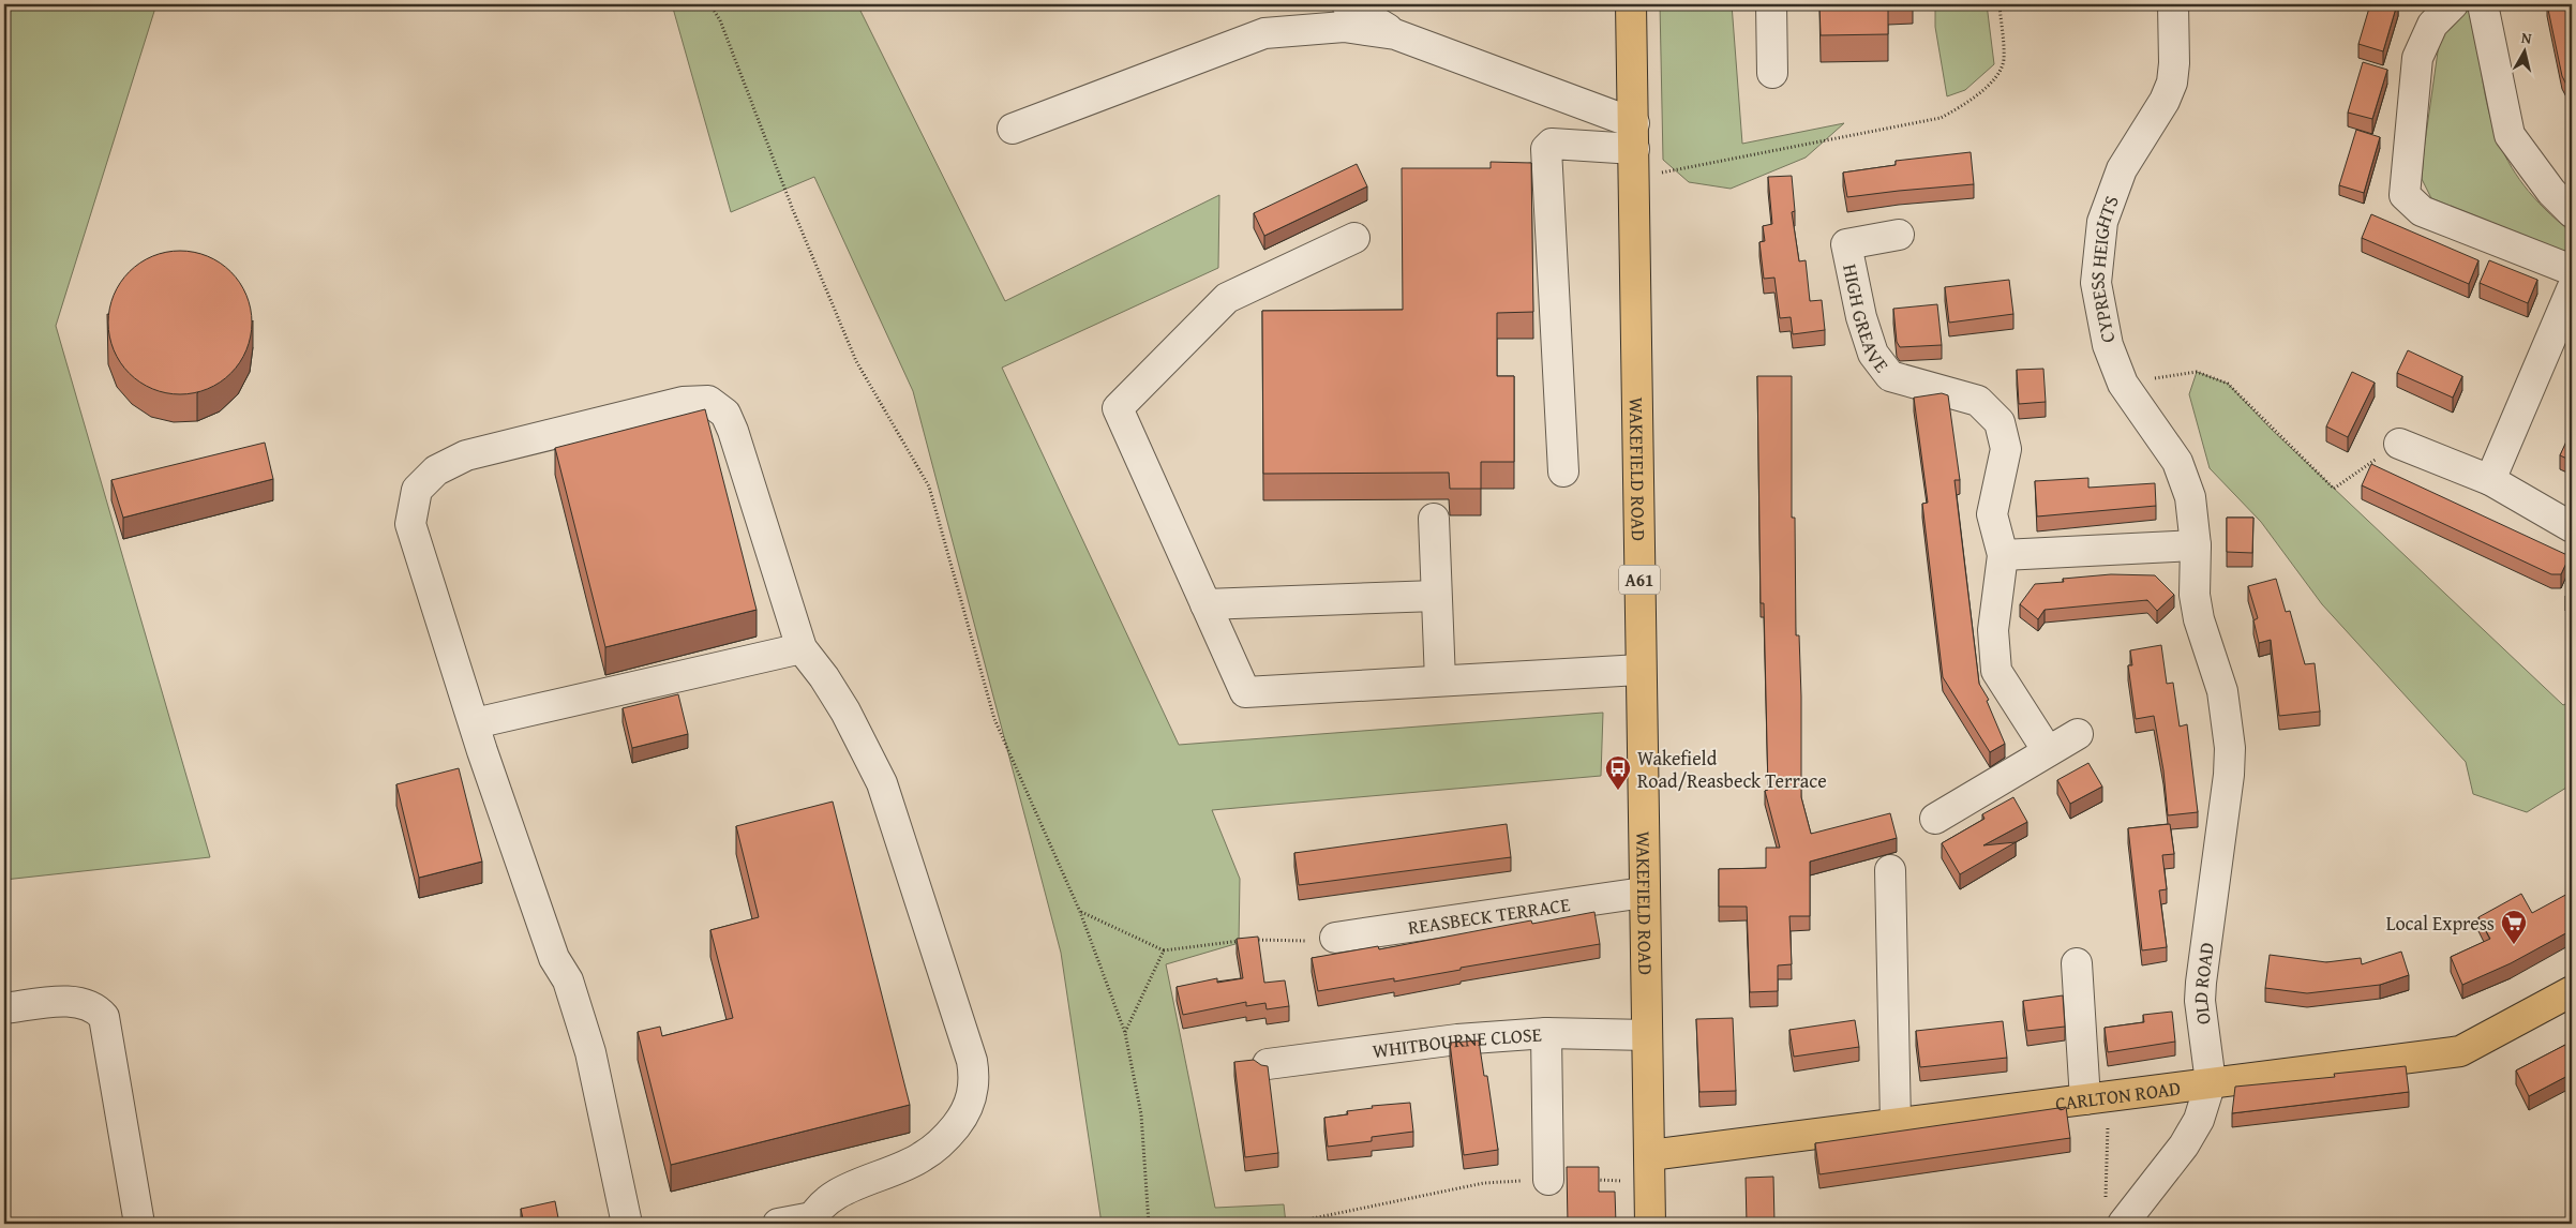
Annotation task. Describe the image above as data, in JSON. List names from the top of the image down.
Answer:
{
  "streets": {
    "main road": ["WAKEFIELD ROAD", "A61", "CARLTON ROAD"],
    "street": [
      "CYPRESS HEIGHTS",
      "HIGH GREAVE",
      "REASBECK TERRACE",
      "OLD ROAD",
      "WHITBOURNE CLOSE"
    ]
  },
  "crossings": [
    ["CYPRESS HEIGHTS", "OLD ROAD"],
    ["WAKEFIELD ROAD", "REASBECK TERRACE"],
    ["WAKEFIELD ROAD", "WHITBOURNE CLOSE"],
    ["WAKEFIELD ROAD", "CARLTON ROAD"],
    ["OLD ROAD", "CARLTON ROAD"]
  ],
  "places": {
    "bus stop": ["Wakefield Road/Reasbeck Terrace"],
    "supermarket": ["Local Express"]
  },
  "north": "top"
}
